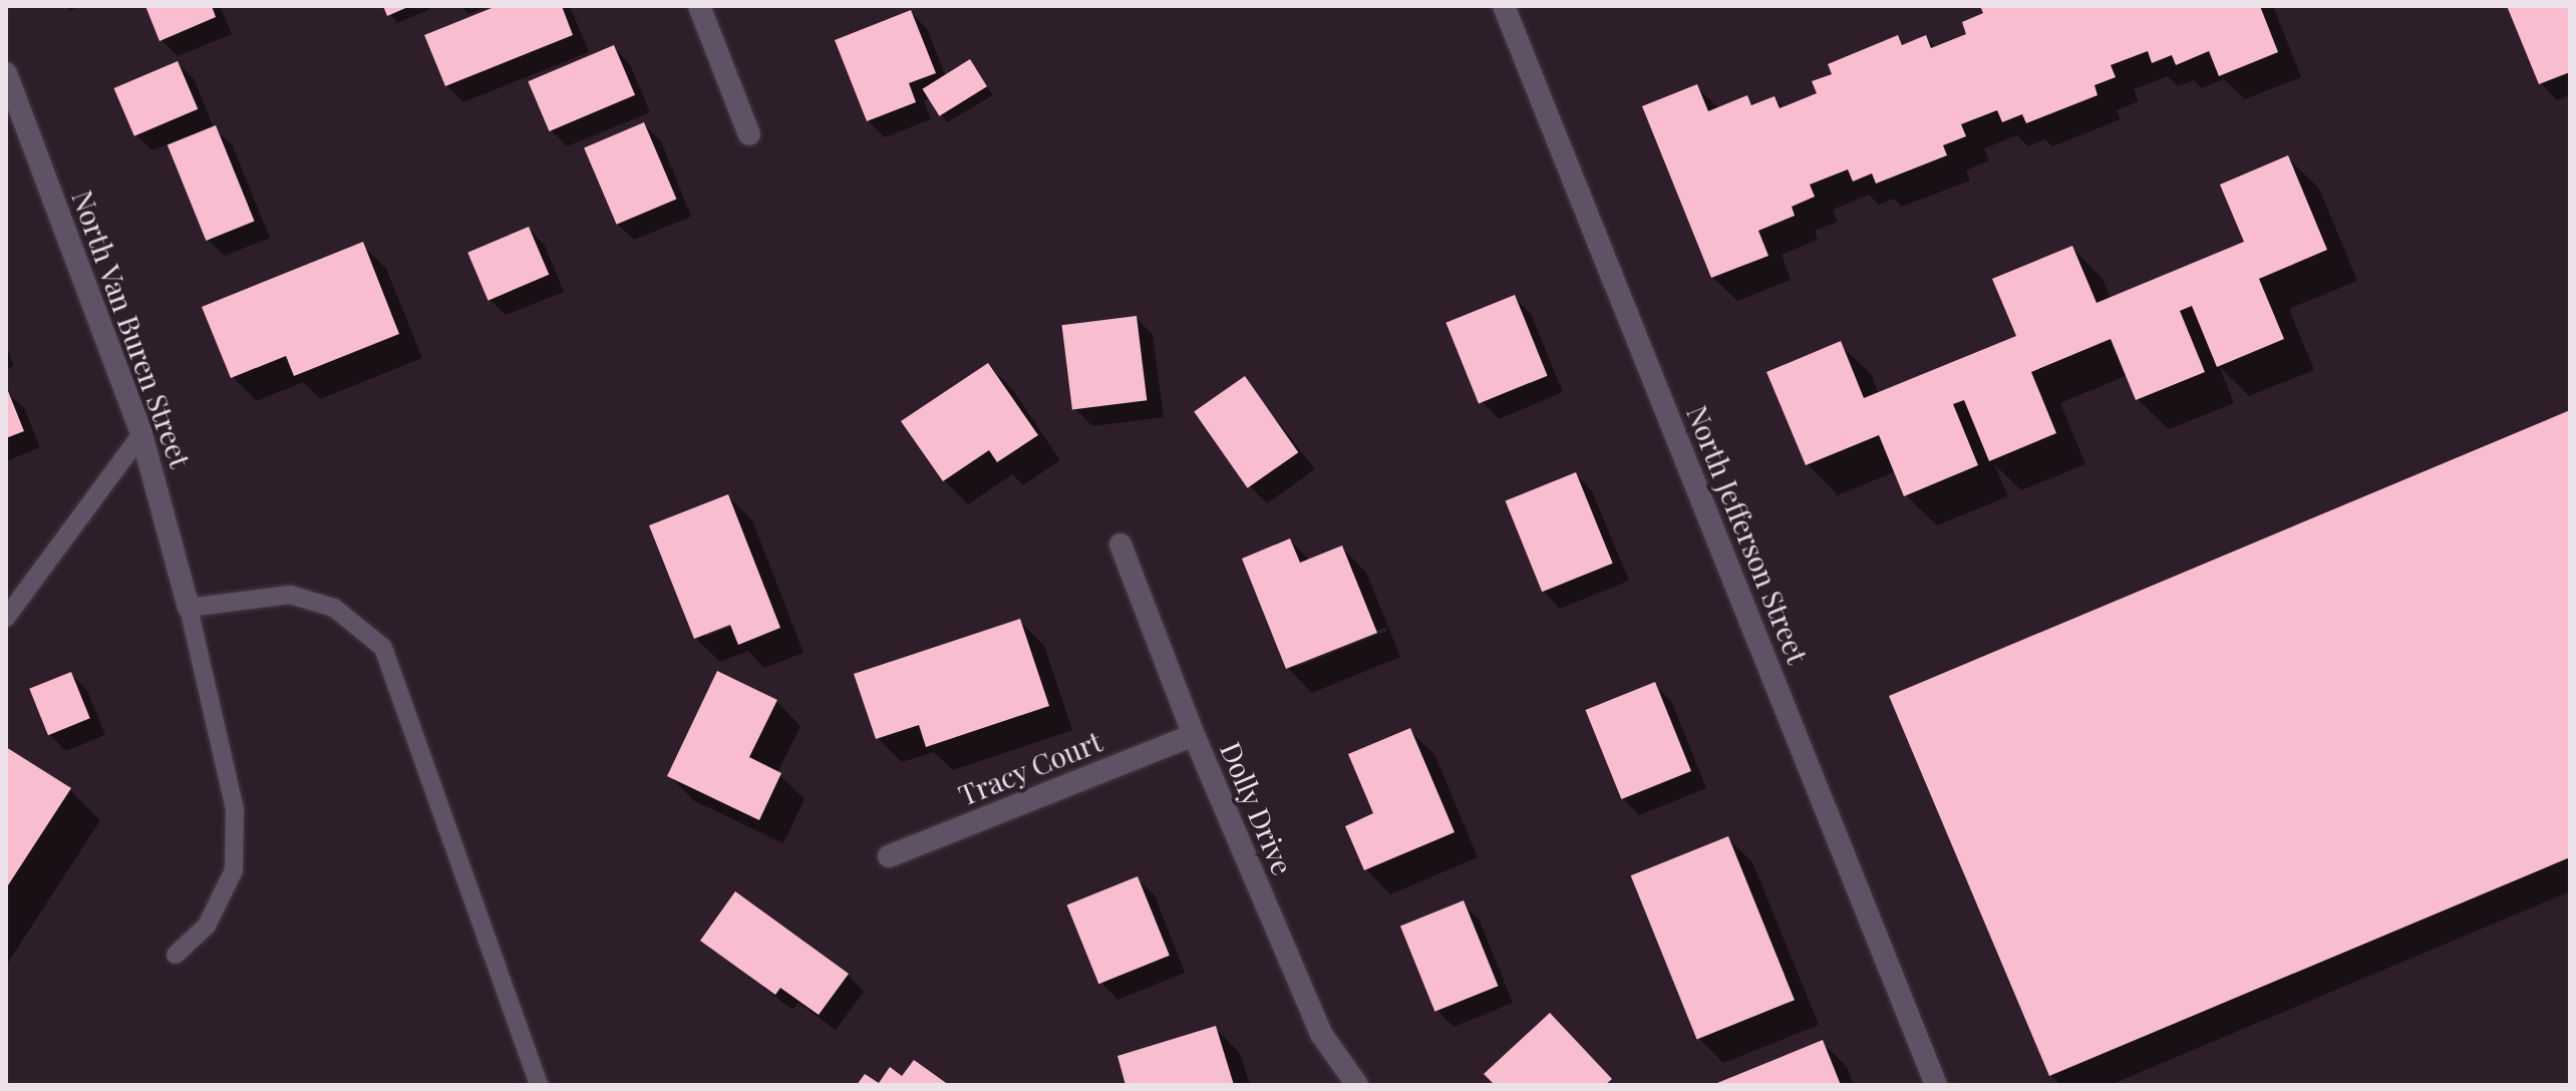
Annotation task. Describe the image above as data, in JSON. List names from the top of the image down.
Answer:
{
  "streets": {
    "street": [
      "North Van Buren Street",
      "North Jefferson Street",
      "Tracy Court",
      "Dolly Drive"
    ]
  },
  "crossings": [
    ["Tracy Court", "Dolly Drive"]
  ]
}
